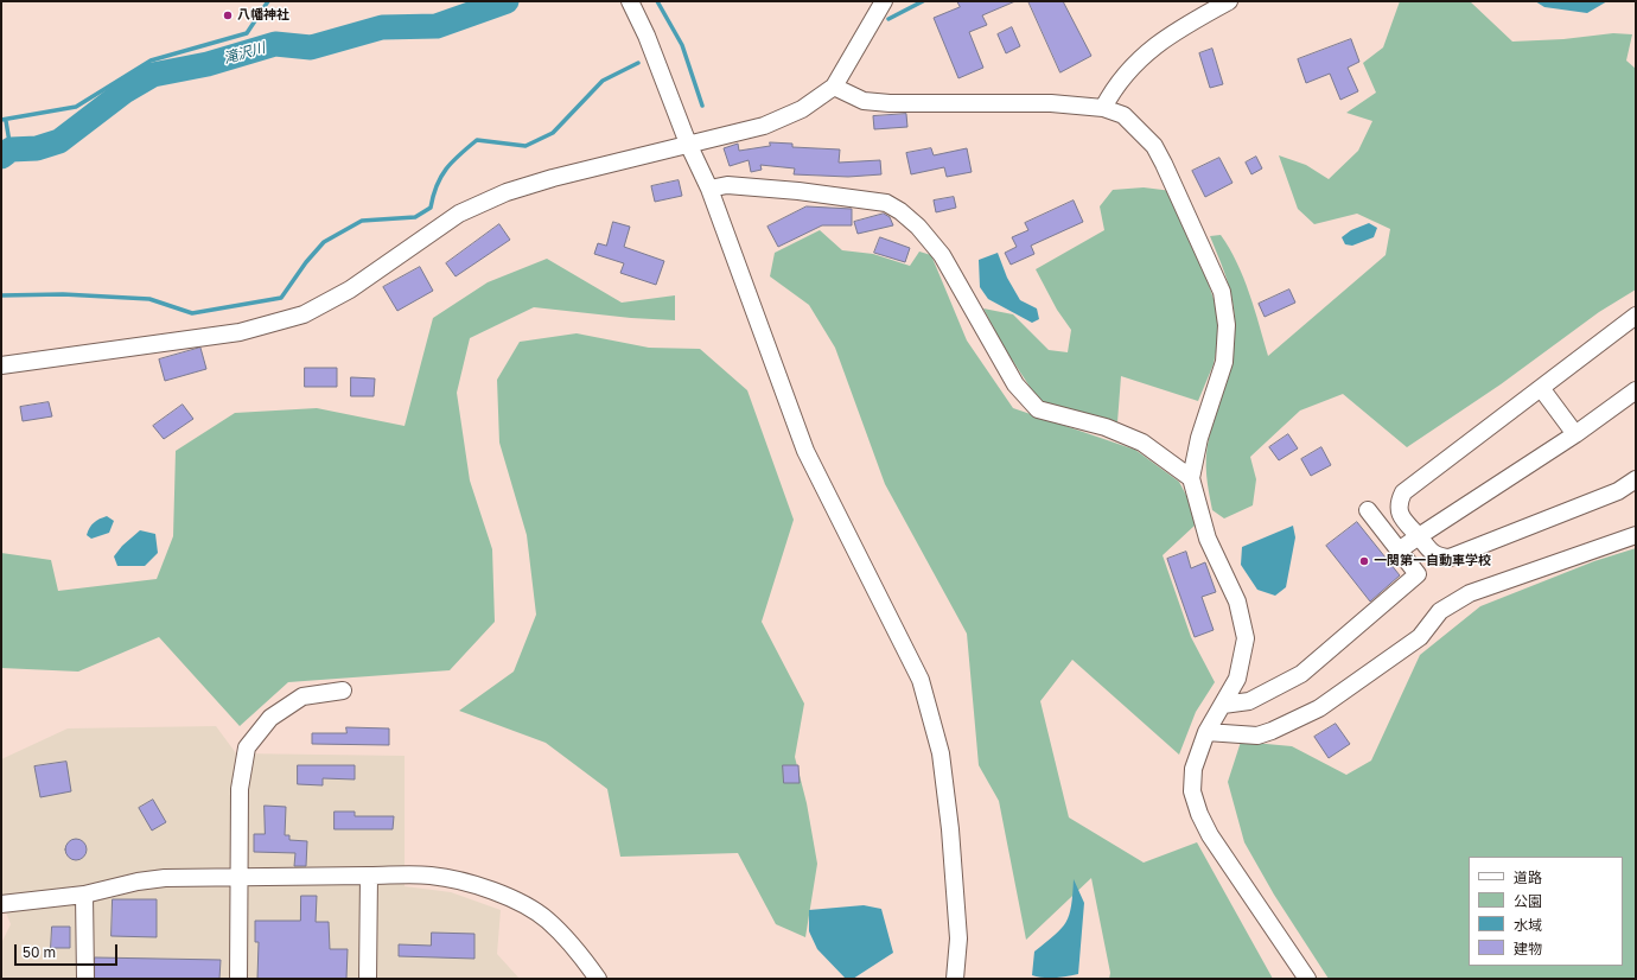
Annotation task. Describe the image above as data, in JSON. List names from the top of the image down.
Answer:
{
  "water": ["滝沢川"],
  "places": ["八幡神社", "一関第一自動車学校"],
  "legend": [
    "道路",
    "公園",
    "水域",
    "建物"
  ],
  "scale_bar": "50 m"
}
